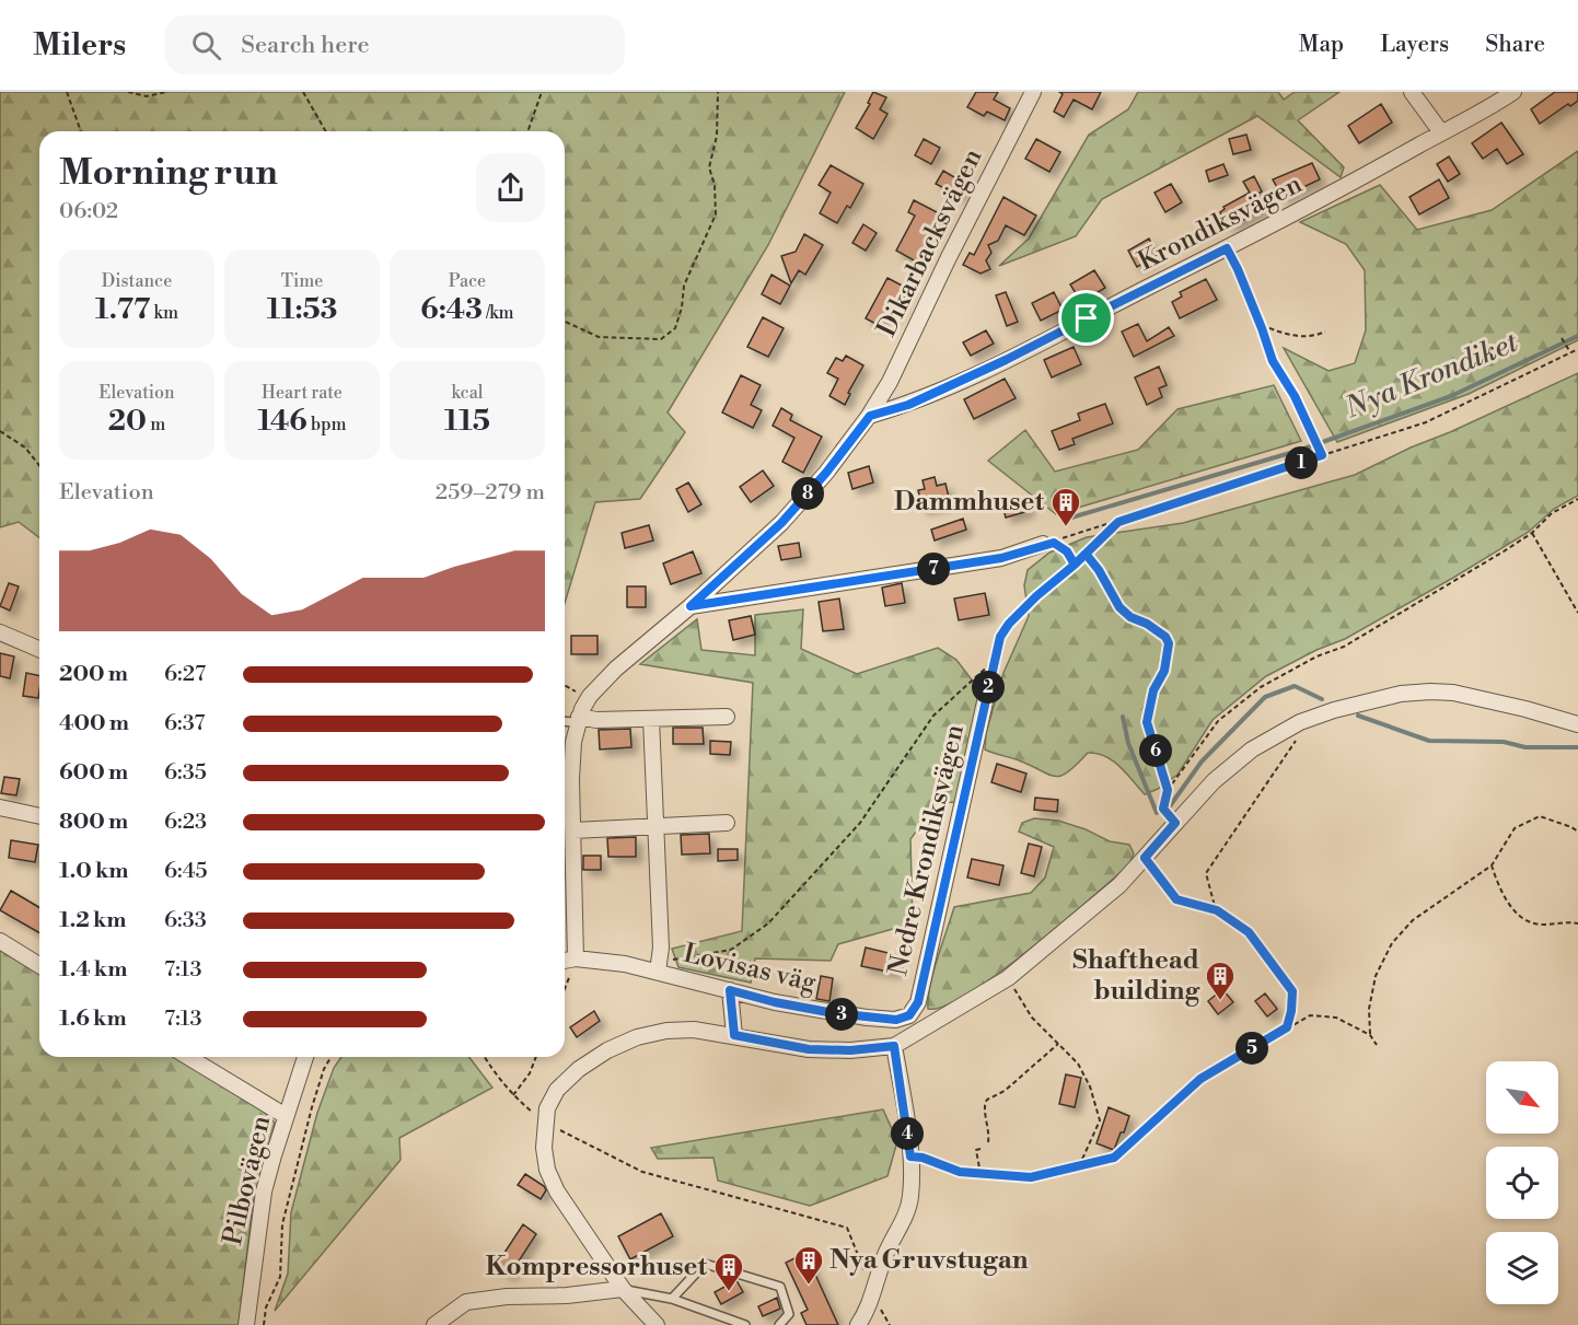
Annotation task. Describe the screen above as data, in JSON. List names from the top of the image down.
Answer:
{
  "streets": {
    "street": [
      "Krondiksvägen",
      "Dikarbacksvägen",
      "Nedre Krondiksvägen",
      "Lovisas väg",
      "Pilbovägen"
    ]
  },
  "crossings": [
    ["Krondiksvägen", "Dikarbacksvägen"],
    ["Dikarbacksvägen", "Lovisas väg"],
    ["Nedre Krondiksvägen", "Lovisas väg"]
  ],
  "water": ["Nya Krondiket"],
  "places": {
    "building": [
      "Dammhuset",
      "Shafthead building",
      "Nya Gruvstugan",
      "Kompressorhuset"
    ]
  },
  "north": "bottom right",
  "page": {
    "header": "Milers",
    "search": "Search here",
    "nav": ["Map", "Layers", "Share"],
    "heading": ["Morning run", "06:02"],
    "stats": [
      ["Distance", "1.77 km"],
      ["Time", "11:53"],
      ["Pace", "6:43 /km"],
      ["Elevation", "20 m"],
      ["Heart rate", "146 bpm"],
      ["kcal", "115"]
    ],
    "pins": [
      "1",
      "8",
      "7",
      "2",
      "6",
      "3",
      "5",
      "4"
    ],
    "chart": ["Elevation", "259–279 m"],
    "list": [
      {
        "name": "200 m",
        "note": "6:27"
      },
      {
        "name": "400 m",
        "note": "6:37"
      },
      {
        "name": "600 m",
        "note": "6:35"
      },
      {
        "name": "800 m",
        "note": "6:23"
      },
      {
        "name": "1.0 km",
        "note": "6:45"
      },
      {
        "name": "1.2 km",
        "note": "6:33"
      },
      {
        "name": "1.4 km",
        "note": "7:13"
      },
      {
        "name": "1.6 km",
        "note": "7:13"
      }
    ]
  }
}
